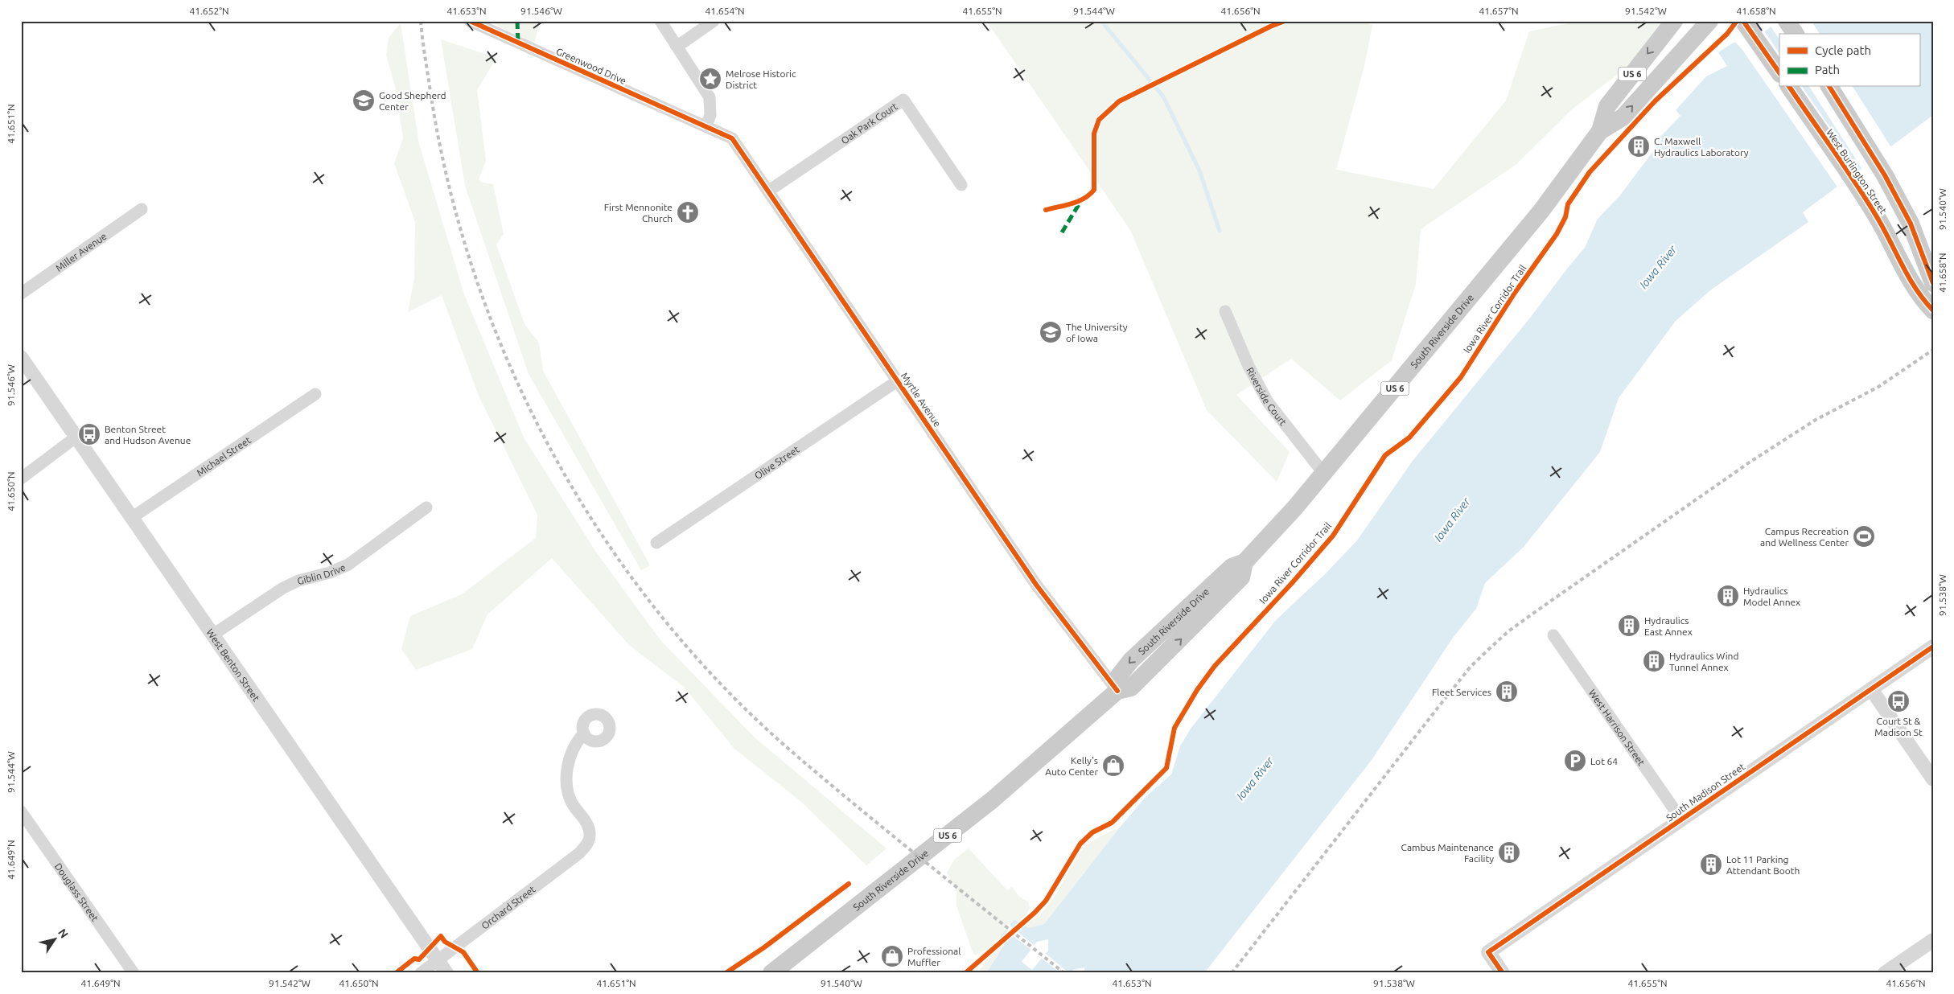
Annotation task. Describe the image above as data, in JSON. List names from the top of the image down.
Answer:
{
  "streets": {
    "main road": ["US 6", "West Burlington Street", "South Riverside Drive"],
    "street": [
      "Greenwood Drive",
      "Oak Park Court",
      "Miller Avenue",
      "Riverside Court",
      "Myrtle Avenue",
      "Michael Street",
      "Olive Street",
      "Giblin Drive",
      "West Benton Street",
      "West Harrison Street",
      "South Madison Street",
      "Douglass Street",
      "Orchard Street"
    ],
    "cycle path": ["Iowa River Corridor Trail"]
  },
  "crossings": [
    ["Greenwood Drive", "Myrtle Avenue"],
    ["Oak Park Court", "Myrtle Avenue"],
    ["South Riverside Drive", "Riverside Court"],
    ["South Riverside Drive", "Myrtle Avenue"],
    ["Myrtle Avenue", "Olive Street"],
    ["Michael Street", "West Benton Street"],
    ["Giblin Drive", "West Benton Street"],
    ["West Benton Street", "Orchard Street"],
    ["West Harrison Street", "South Madison Street"]
  ],
  "water": ["Iowa River"],
  "places": {
    "place": ["Melrose Historic District"],
    "school or university": ["Good Shepherd Center", "The University of Iowa"],
    "building": [
      "C. Maxwell Hydraulics Laboratory",
      "Hydraulics Model Annex",
      "Hydraulics East Annex",
      "Hydraulics Wind Tunnel Annex",
      "Fleet Services",
      "Cambus Maintenance Facility",
      "Lot 11 Parking Attendant Booth"
    ],
    "church": ["First Mennonite Church"],
    "bus stop": ["Benton Street and Hudson Avenue", "Court St & Madison St"],
    "sports": ["Campus Recreation and Wellness Center"],
    "parking": ["Lot 64"],
    "shop": ["Kelly's Auto Center", "Professional Muffler"]
  },
  "legend": ["Cycle path", "Path"],
  "north": "top right",
  "coordinates": [
    "41.652°N",
    "41.653°N",
    "91.546°W",
    "41.654°N",
    "41.655°N",
    "91.544°W",
    "41.656°N",
    "41.657°N",
    "91.542°W",
    "41.658°N",
    "41.651°N",
    "91.540°W",
    "41.650°N",
    "91.538°W",
    "41.649°N"
  ]
}
